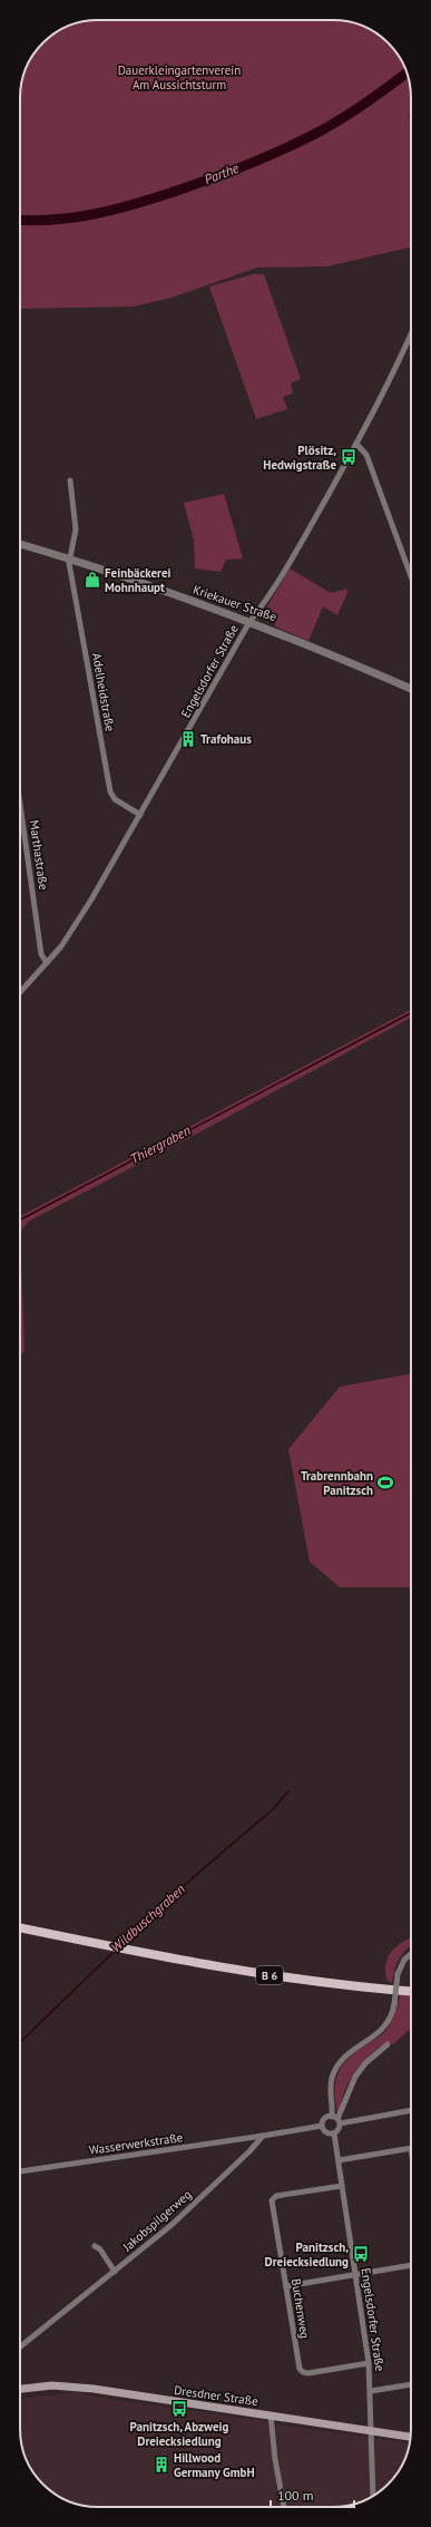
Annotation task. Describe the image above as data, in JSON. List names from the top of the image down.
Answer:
{
  "streets": {
    "main road": ["B 6", "Dresdner Straße"],
    "street": [
      "Kriekauer Straße",
      "Engelsdorfer Straße",
      "Adelheidstraße",
      "Marthastraße",
      "Wasserwerkstraße",
      "Jakobspilgerweg",
      "Buchenweg"
    ]
  },
  "crossings": [
    ["Kriekauer Straße", "Engelsdorfer Straße"],
    ["Kriekauer Straße", "Adelheidstraße"],
    ["Engelsdorfer Straße", "Adelheidstraße"],
    ["Engelsdorfer Straße", "Marthastraße"],
    ["Engelsdorfer Straße", "Buchenweg"],
    ["Engelsdorfer Straße", "Dresdner Straße"],
    ["Wasserwerkstraße", "Jakobspilgerweg"]
  ],
  "water": ["Parthe", "Thiergraben", "Wildbuschgraben"],
  "parks": ["Dauerkleingartenverein Am Aussichtsturm"],
  "places": {
    "bus stop": ["Plösitz, Hedwigstraße", "Panitzsch, Dreiecksiedlung", "Panitzsch, Abzweig Dreiecksiedlung"],
    "shop": ["Feinbäckerei Mohnhaupt"],
    "building": ["Trafohaus", "Hillwood Germany GmbH"],
    "sports": ["Trabrennbahn Panitzsch"]
  },
  "scale_bar": "100 m"
}
